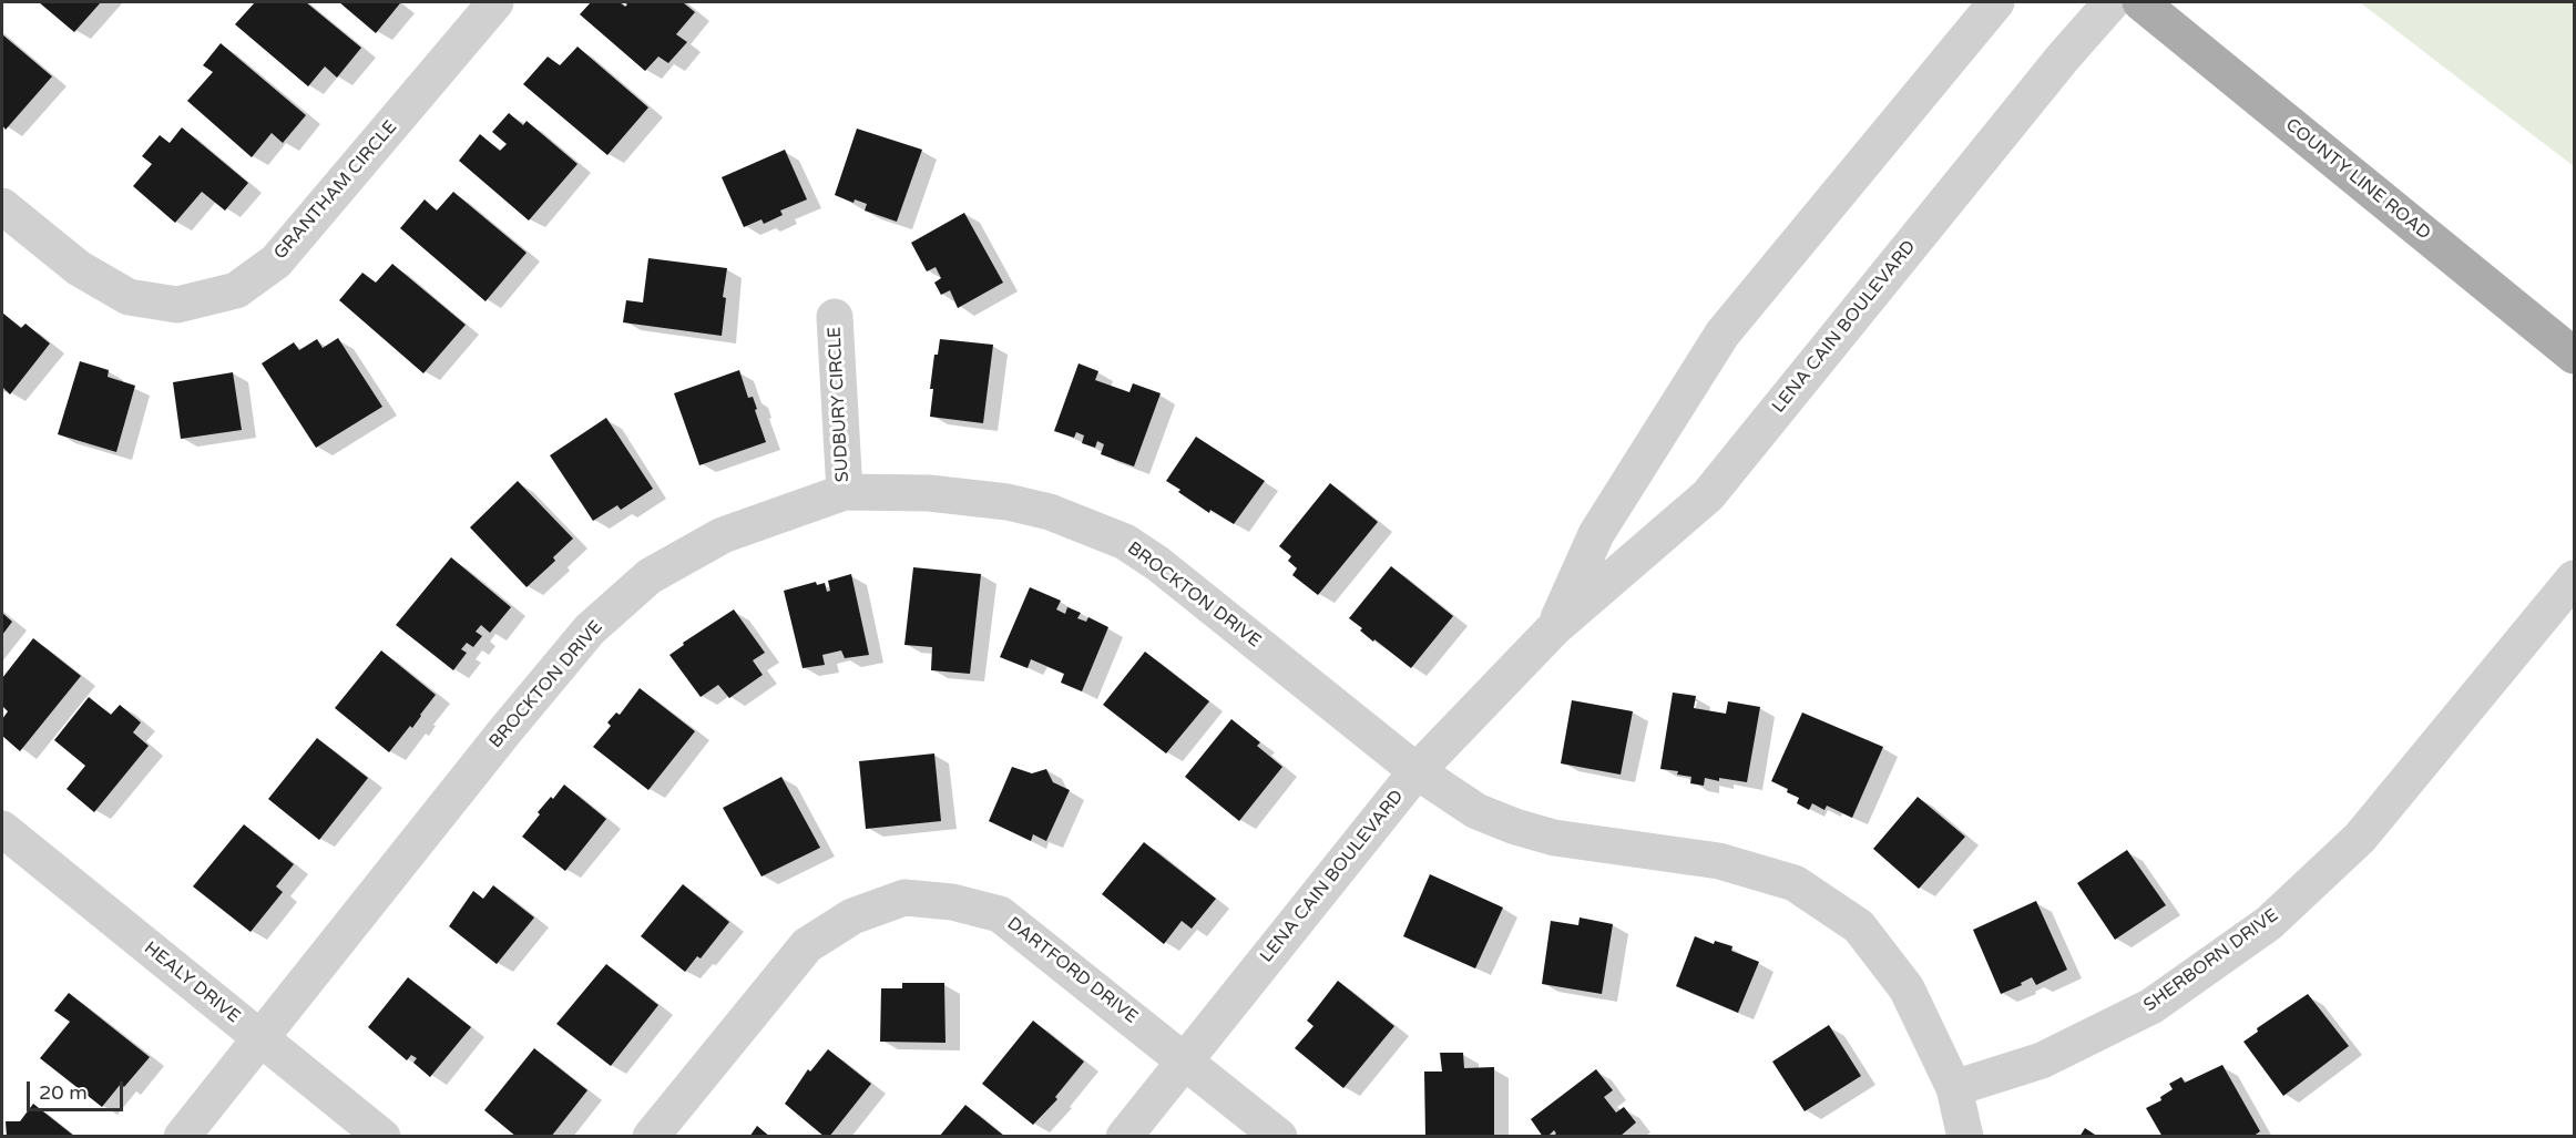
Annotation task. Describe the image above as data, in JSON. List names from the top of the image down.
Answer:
{
  "streets": {
    "main road": ["COUNTY LINE ROAD"],
    "street": [
      "GRANTHAM CIRCLE",
      "LENA CAIN BOULEVARD",
      "SUDBURY CIRCLE",
      "BROCKTON DRIVE",
      "SHERBORN DRIVE",
      "DARTFORD DRIVE",
      "HEALY DRIVE"
    ]
  },
  "crossings": [
    ["LENA CAIN BOULEVARD", "BROCKTON DRIVE"],
    ["LENA CAIN BOULEVARD", "DARTFORD DRIVE"],
    ["SUDBURY CIRCLE", "BROCKTON DRIVE"],
    ["BROCKTON DRIVE", "SHERBORN DRIVE"],
    ["BROCKTON DRIVE", "HEALY DRIVE"]
  ],
  "scale_bar": "20 m"
}
